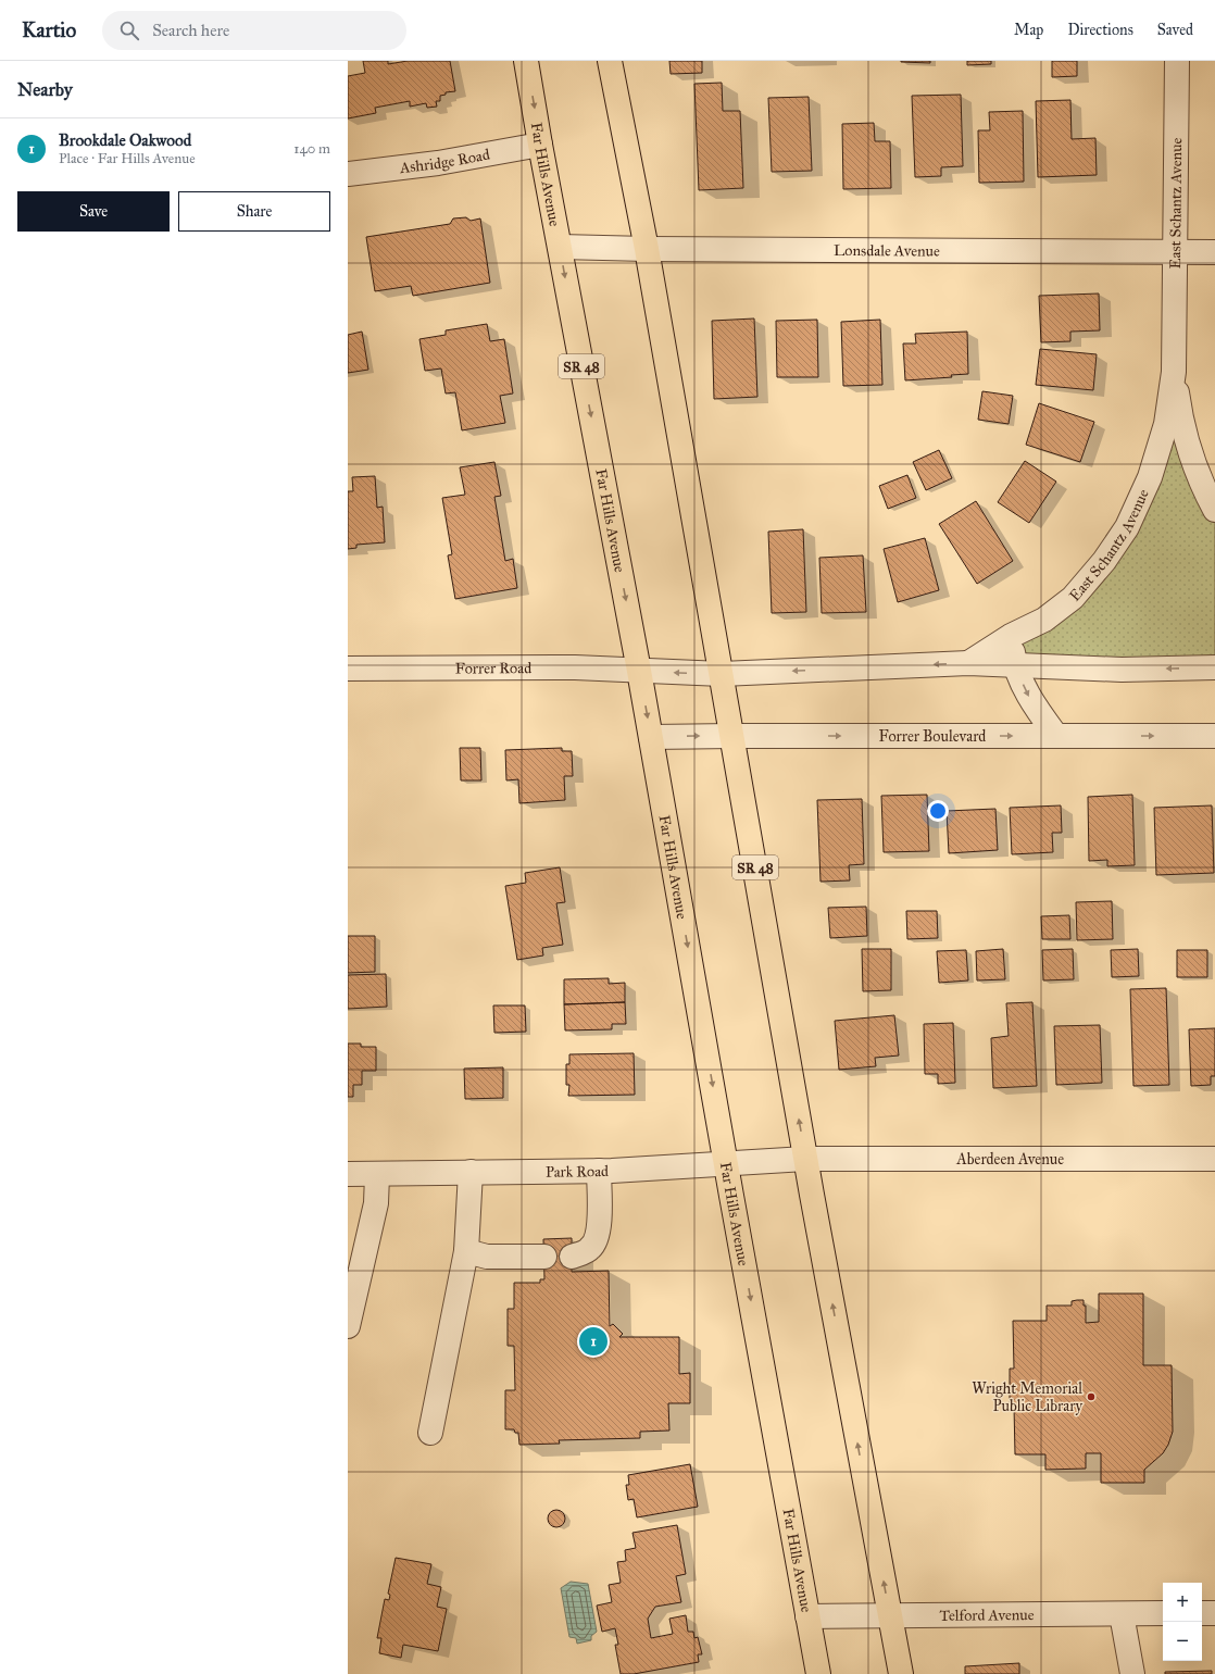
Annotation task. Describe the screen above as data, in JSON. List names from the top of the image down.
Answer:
{
  "streets": {
    "main road": ["Far Hills Avenue", "SR 48"],
    "street": [
      "Ashridge Road",
      "East Schantz Avenue",
      "Lonsdale Avenue",
      "Forrer Road",
      "Forrer Boulevard",
      "Aberdeen Avenue",
      "Park Road",
      "Telford Avenue"
    ]
  },
  "crossings": [
    ["Ashridge Road", "Far Hills Avenue"],
    ["Far Hills Avenue", "Lonsdale Avenue"],
    ["Far Hills Avenue", "Forrer Road"],
    ["Far Hills Avenue", "Forrer Boulevard"],
    ["Far Hills Avenue", "Park Road"],
    ["Far Hills Avenue", "Telford Avenue"],
    ["East Schantz Avenue", "Lonsdale Avenue"],
    ["Lonsdale Avenue", "SR 48"],
    ["SR 48", "Forrer Road"],
    ["SR 48", "Forrer Boulevard"],
    ["SR 48", "Aberdeen Avenue"],
    ["SR 48", "Park Road"],
    ["SR 48", "Telford Avenue"],
    ["Aberdeen Avenue", "Park Road"]
  ],
  "places": ["Wright Memorial Public Library"],
  "page": {
    "header": "Kartio",
    "search": "Search here",
    "nav": ["Map", "Directions", "Saved"],
    "heading": "Nearby",
    "list": [
      {
        "mark": "1",
        "name": "Brookdale Oakwood",
        "note": "Place · Far Hills Avenue",
        "value": "140 m"
      }
    ],
    "buttons": ["Save", "Share"],
    "pins": "1",
    "map_buttons": ["+", "−"]
  }
}
